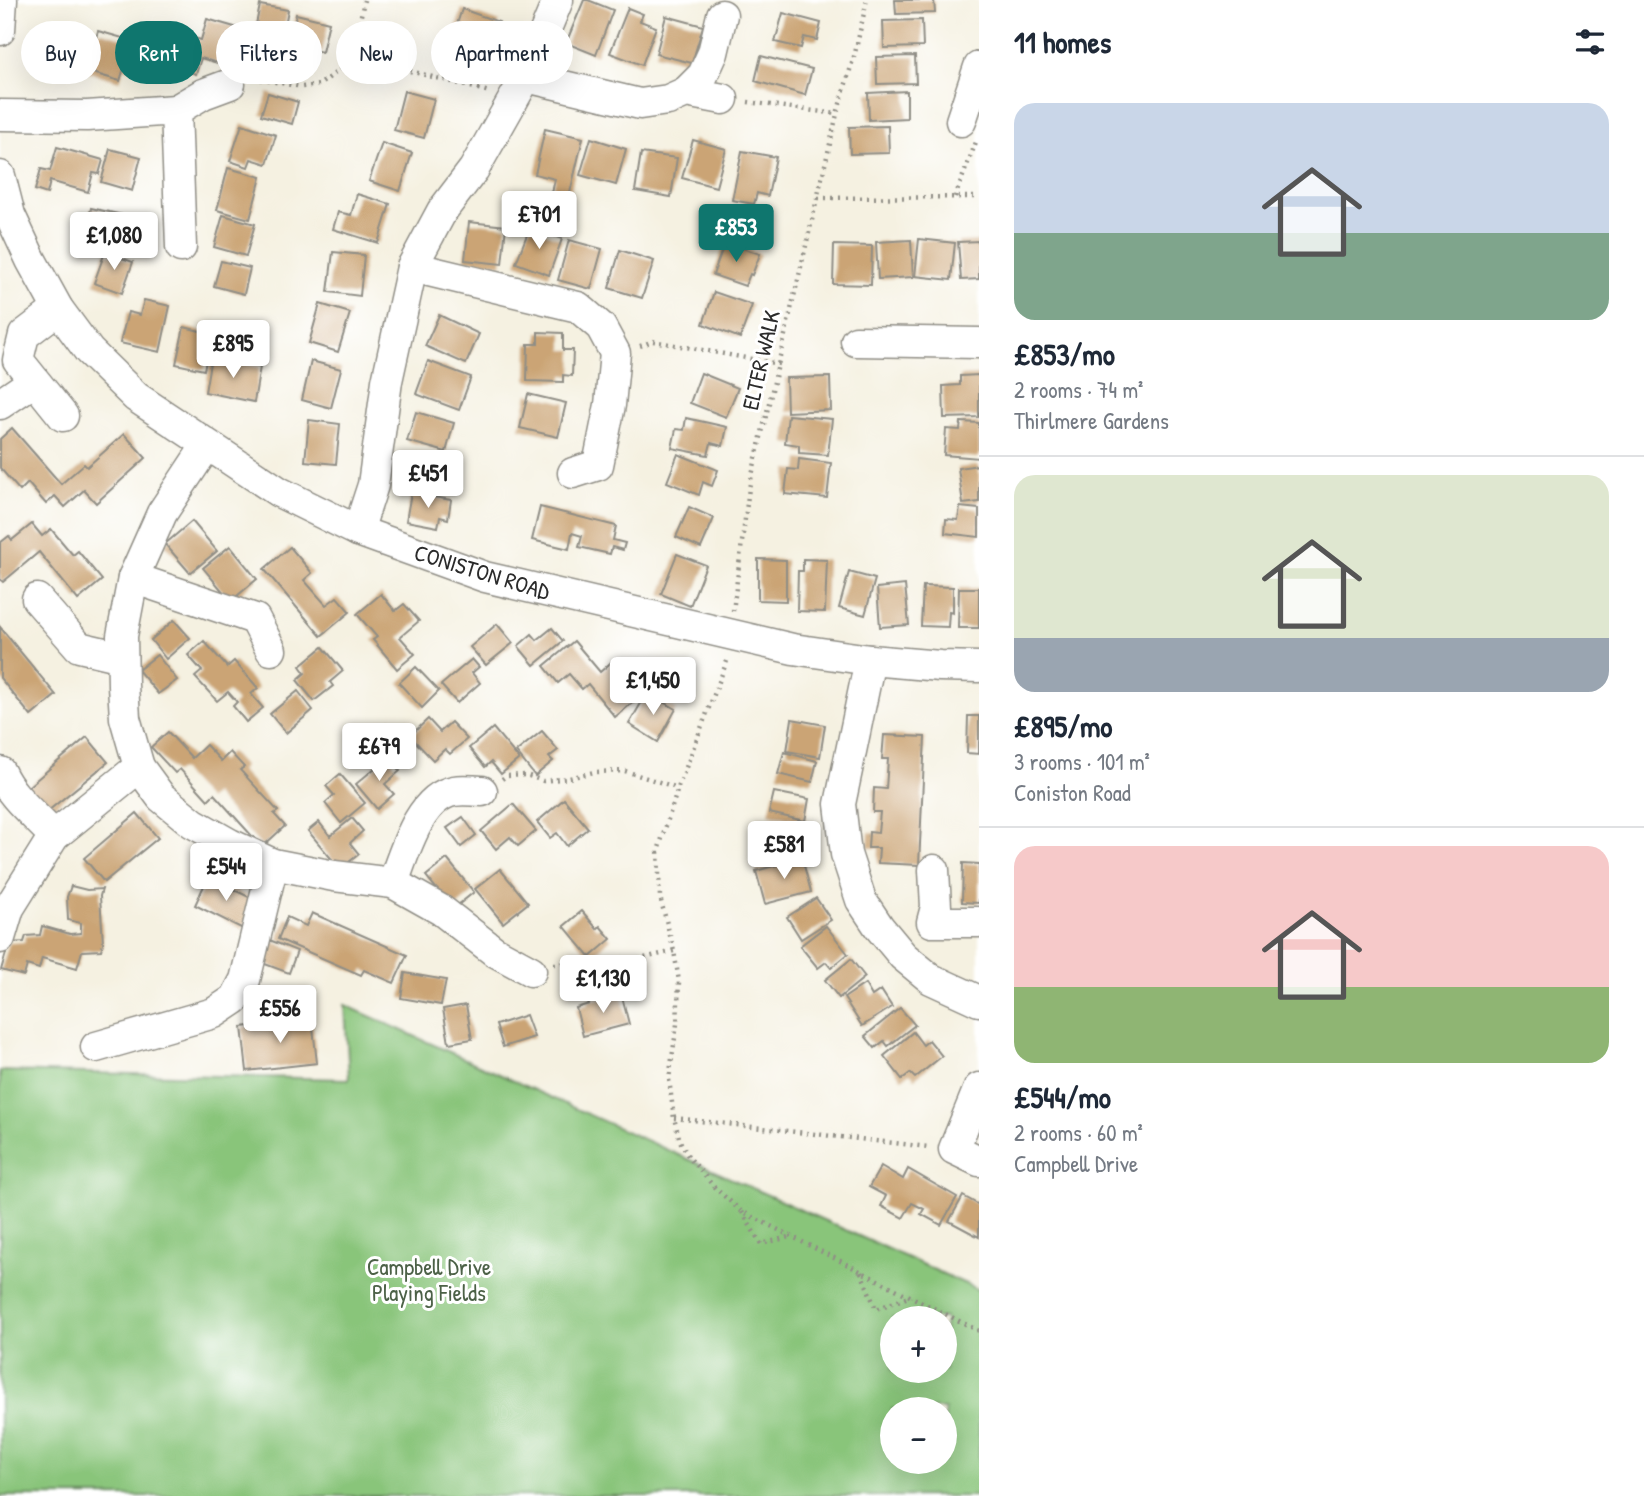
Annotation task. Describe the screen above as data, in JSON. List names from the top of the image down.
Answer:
{
  "streets": {
    "street": ["CONISTON ROAD"],
    "path": ["ELTER WALK"]
  },
  "parks": ["Campbell Drive Playing Fields"],
  "page": {
    "heading": "11 homes",
    "chip": [
      "Buy",
      "Rent",
      "Filters",
      "New",
      "Apartment"
    ],
    "list": [
      {
        "name": "£853/mo",
        "note": "2 rooms · 74 m² · Thirlmere Gardens"
      },
      {
        "name": "£895/mo",
        "note": "3 rooms · 101 m² · Coniston Road"
      },
      {
        "name": "£544/mo",
        "note": "2 rooms · 60 m² · Campbell Drive"
      }
    ],
    "price": [
      "£701",
      "£853",
      "£1,080",
      "£895",
      "£451",
      "£1,450",
      "£679",
      "£581",
      "£544",
      "£1,130",
      "£556"
    ],
    "map_buttons": ["+", "−"]
  }
}
